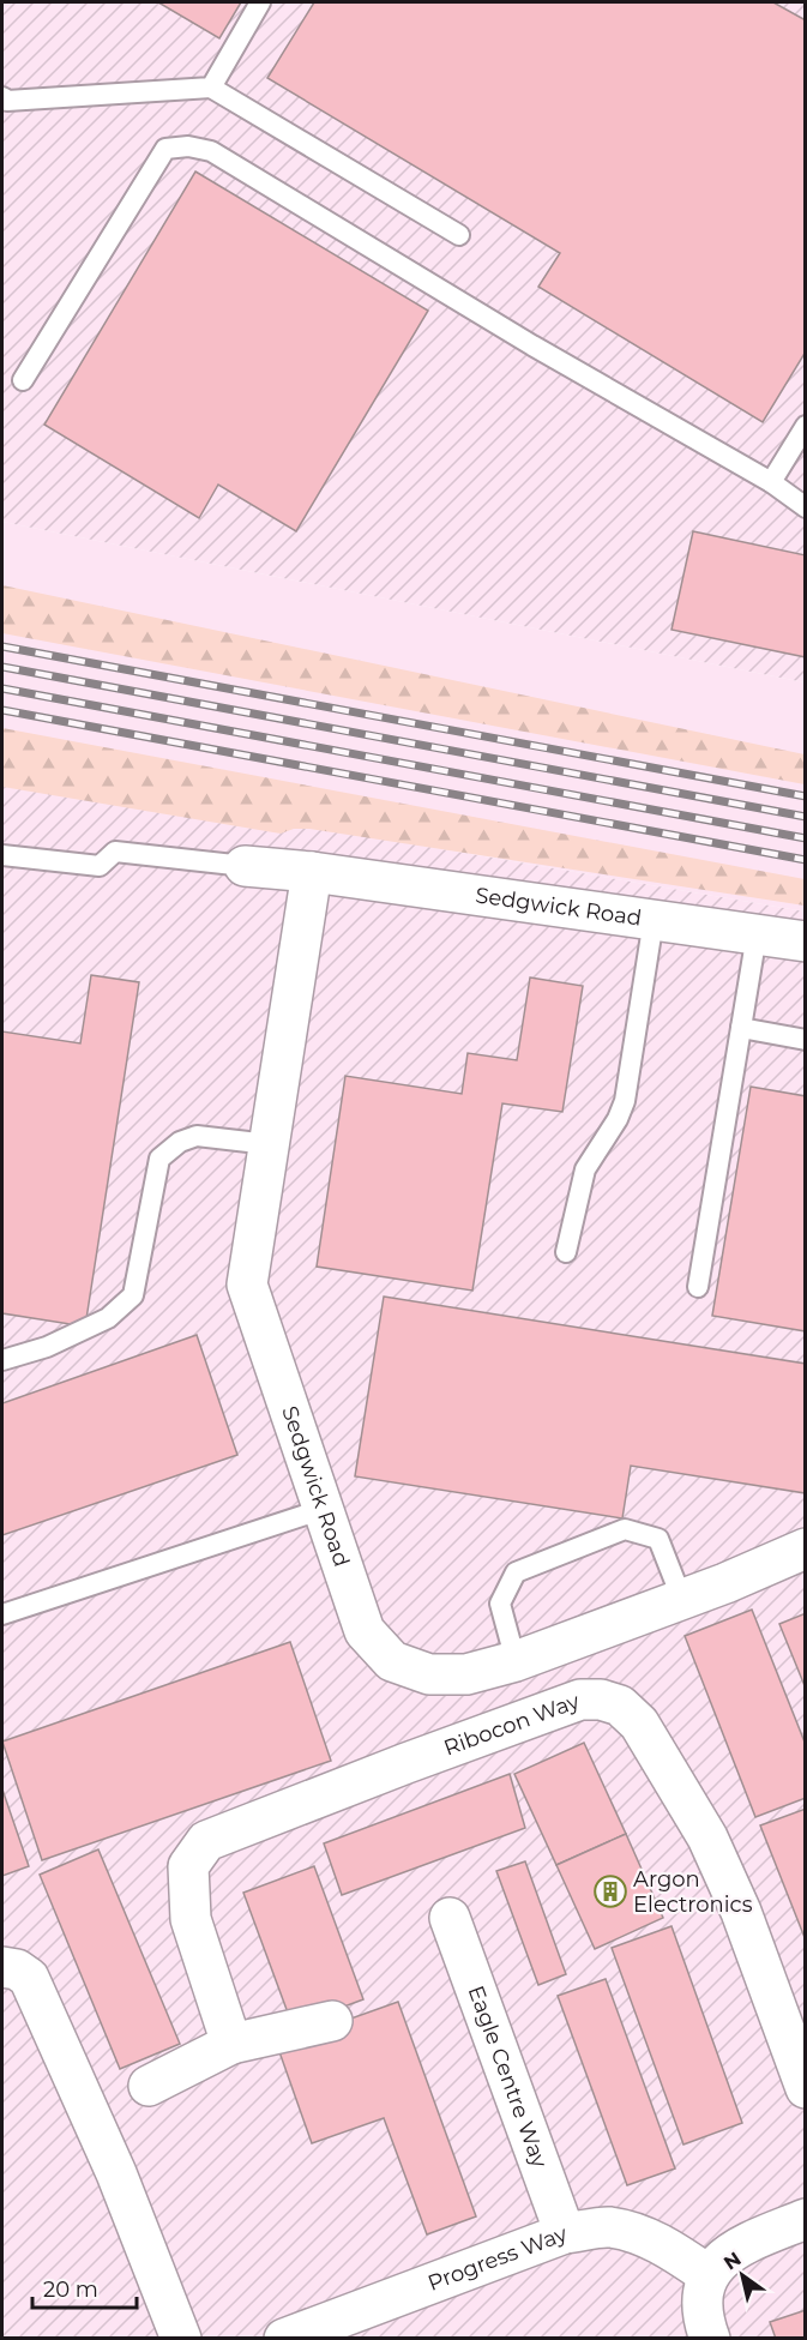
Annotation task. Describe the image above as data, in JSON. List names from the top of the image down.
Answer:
{
  "streets": {
    "street": [
      "Sedgwick Road",
      "Ribocon Way",
      "Eagle Centre Way",
      "Progress Way"
    ]
  },
  "crossings": [
    ["Eagle Centre Way", "Progress Way"]
  ],
  "places": {
    "building": ["Argon Electronics"]
  },
  "scale_bar": "20 m",
  "north": "top left"
}
